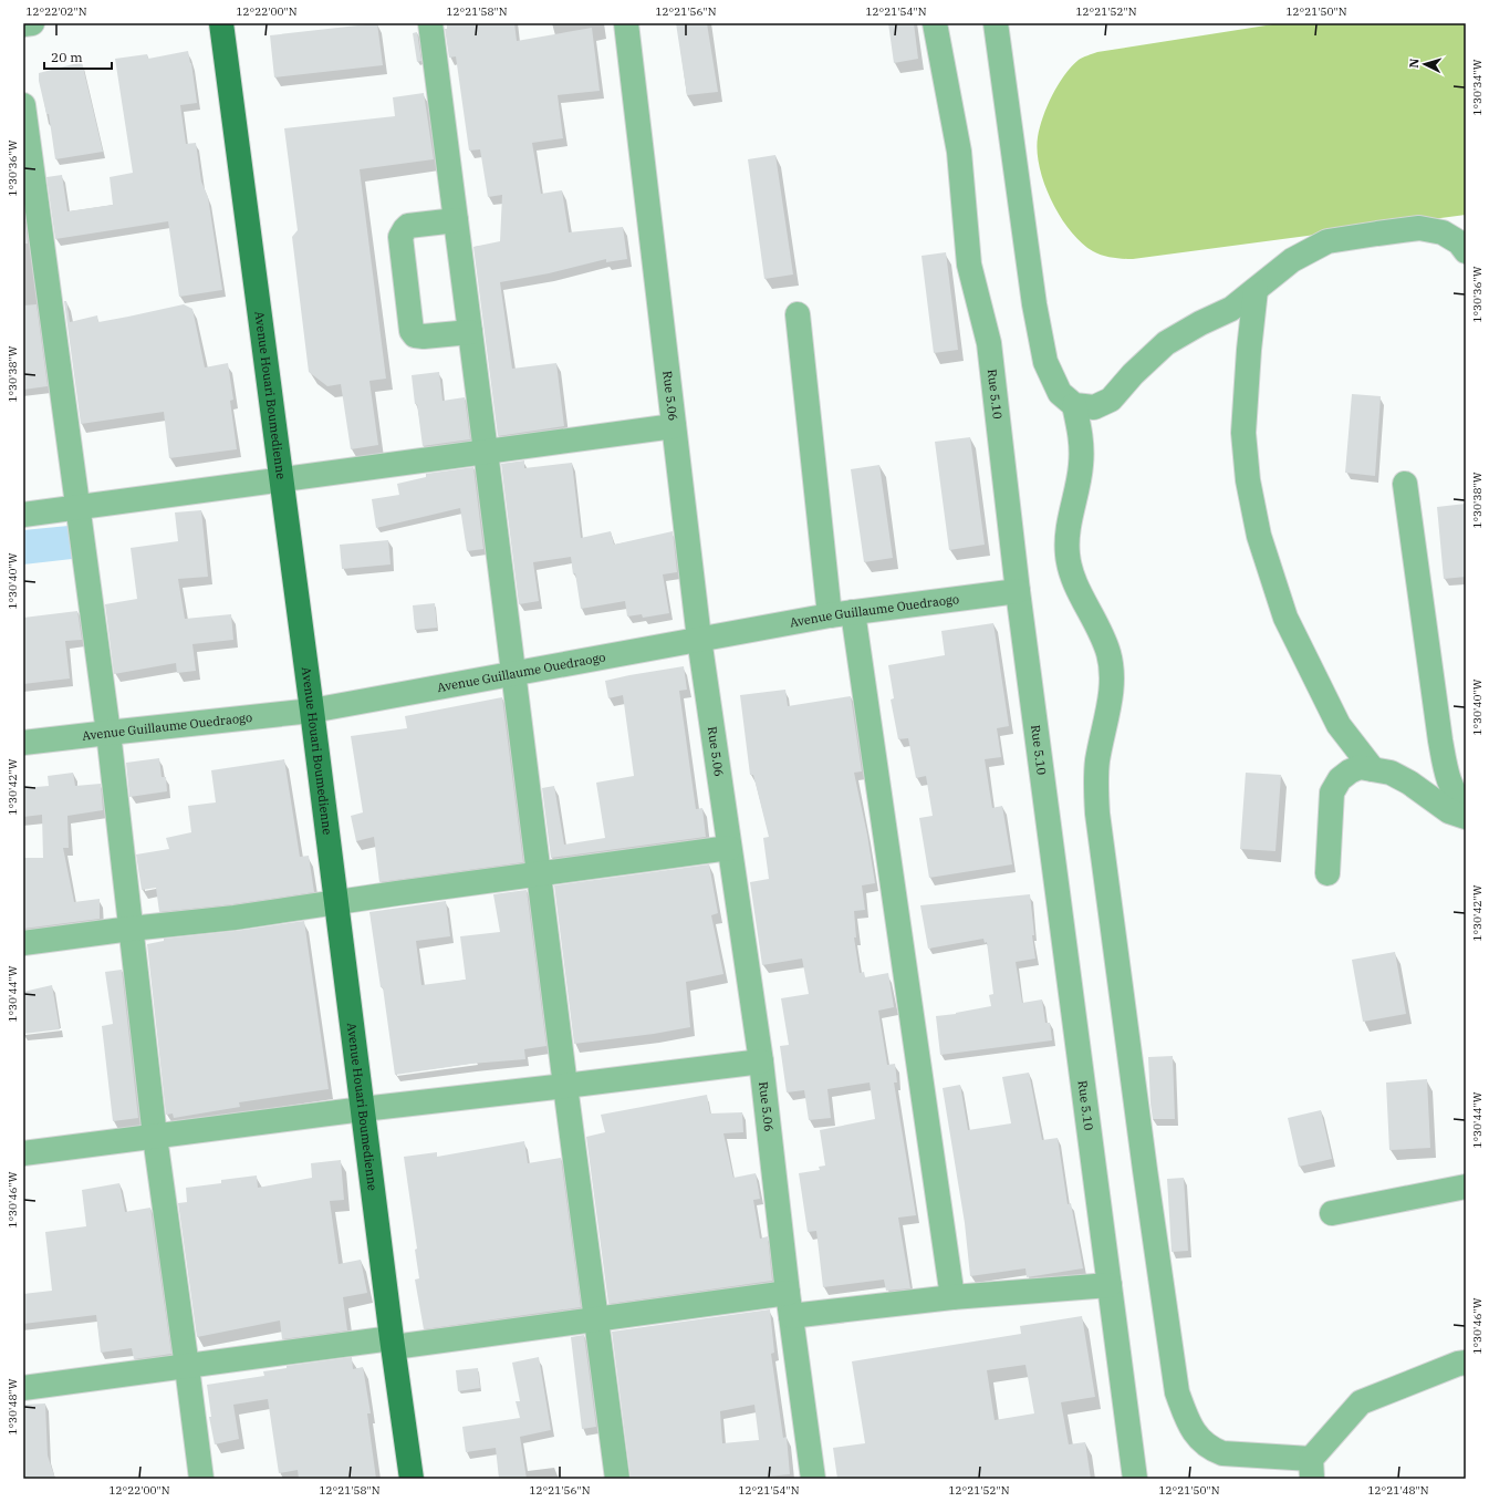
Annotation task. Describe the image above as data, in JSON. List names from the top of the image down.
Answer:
{
  "streets": {
    "main road": ["Avenue Houari Boumedienne"],
    "street": ["Rue 5.10", "Rue 5.06", "Avenue Guillaume Ouedraogo"]
  },
  "crossings": [
    ["Rue 5.10", "Avenue Guillaume Ouedraogo"],
    ["Avenue Houari Boumedienne", "Avenue Guillaume Ouedraogo"],
    ["Rue 5.06", "Avenue Guillaume Ouedraogo"]
  ],
  "scale_bar": "20 m",
  "north": "left",
  "coordinates": [
    "12°22'02\"N",
    "12°22'00\"N",
    "12°21'58\"N",
    "12°21'56\"N",
    "12°21'54\"N",
    "12°21'52\"N",
    "12°21'50\"N",
    "1°30'34\"W",
    "1°30'36\"W",
    "1°30'38\"W",
    "1°30'40\"W",
    "1°30'42\"W",
    "1°30'44\"W",
    "1°30'46\"W",
    "1°30'48\"W",
    "12°21'48\"N"
  ]
}
